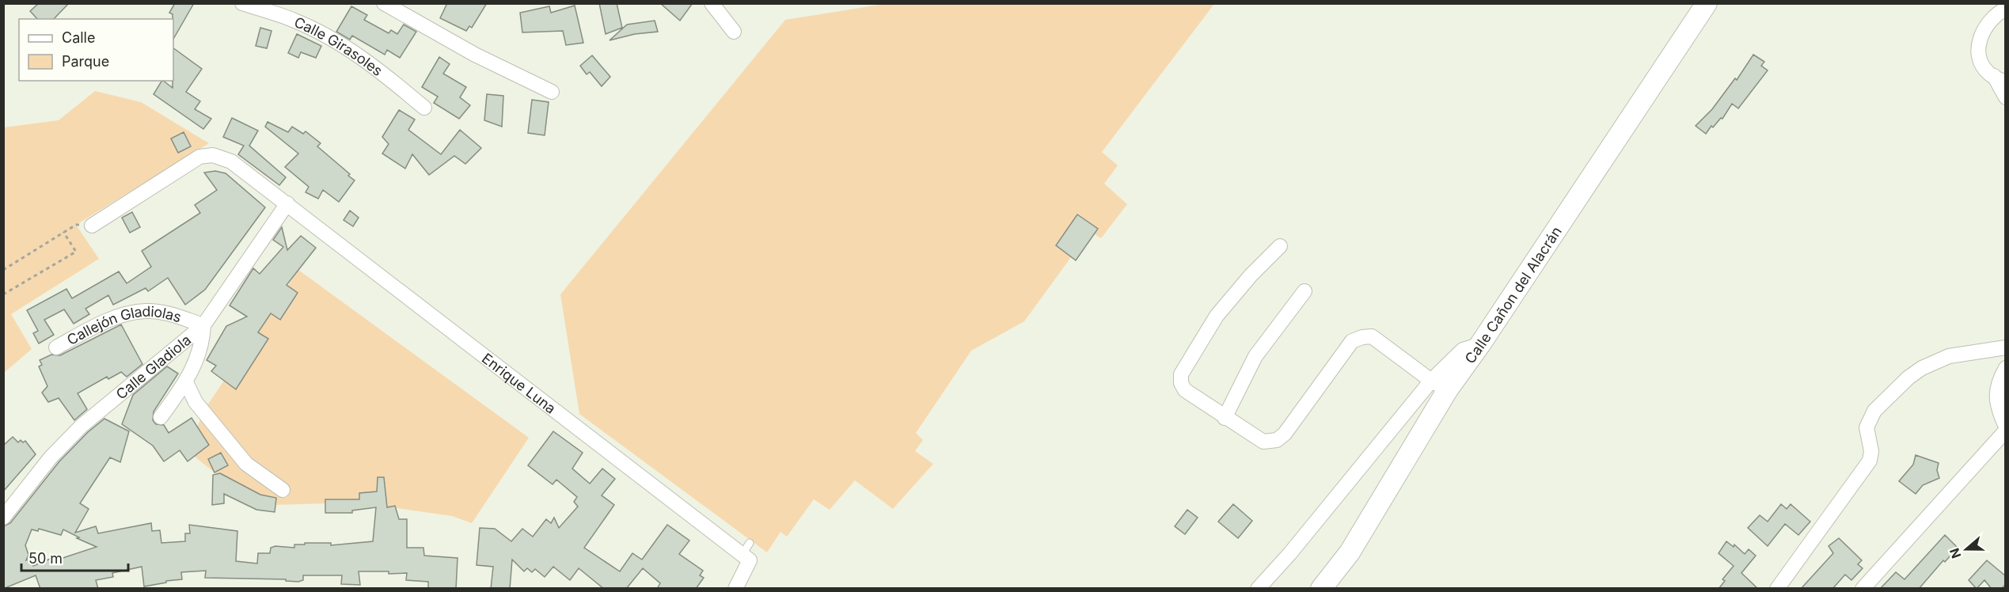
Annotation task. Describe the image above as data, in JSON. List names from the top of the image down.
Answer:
{
  "streets": {
    "main road": ["Calle Cañon del Alacrán"],
    "street": [
      "Calle Girasoles",
      "Callejón Gladiolas",
      "Calle Gladiola",
      "Enrique Luna"
    ]
  },
  "crossings": [
    ["Callejón Gladiolas", "Calle Gladiola"],
    ["Calle Gladiola", "Enrique Luna"]
  ],
  "legend": ["Calle", "Parque"],
  "scale_bar": "50 m",
  "north": "left"
}
